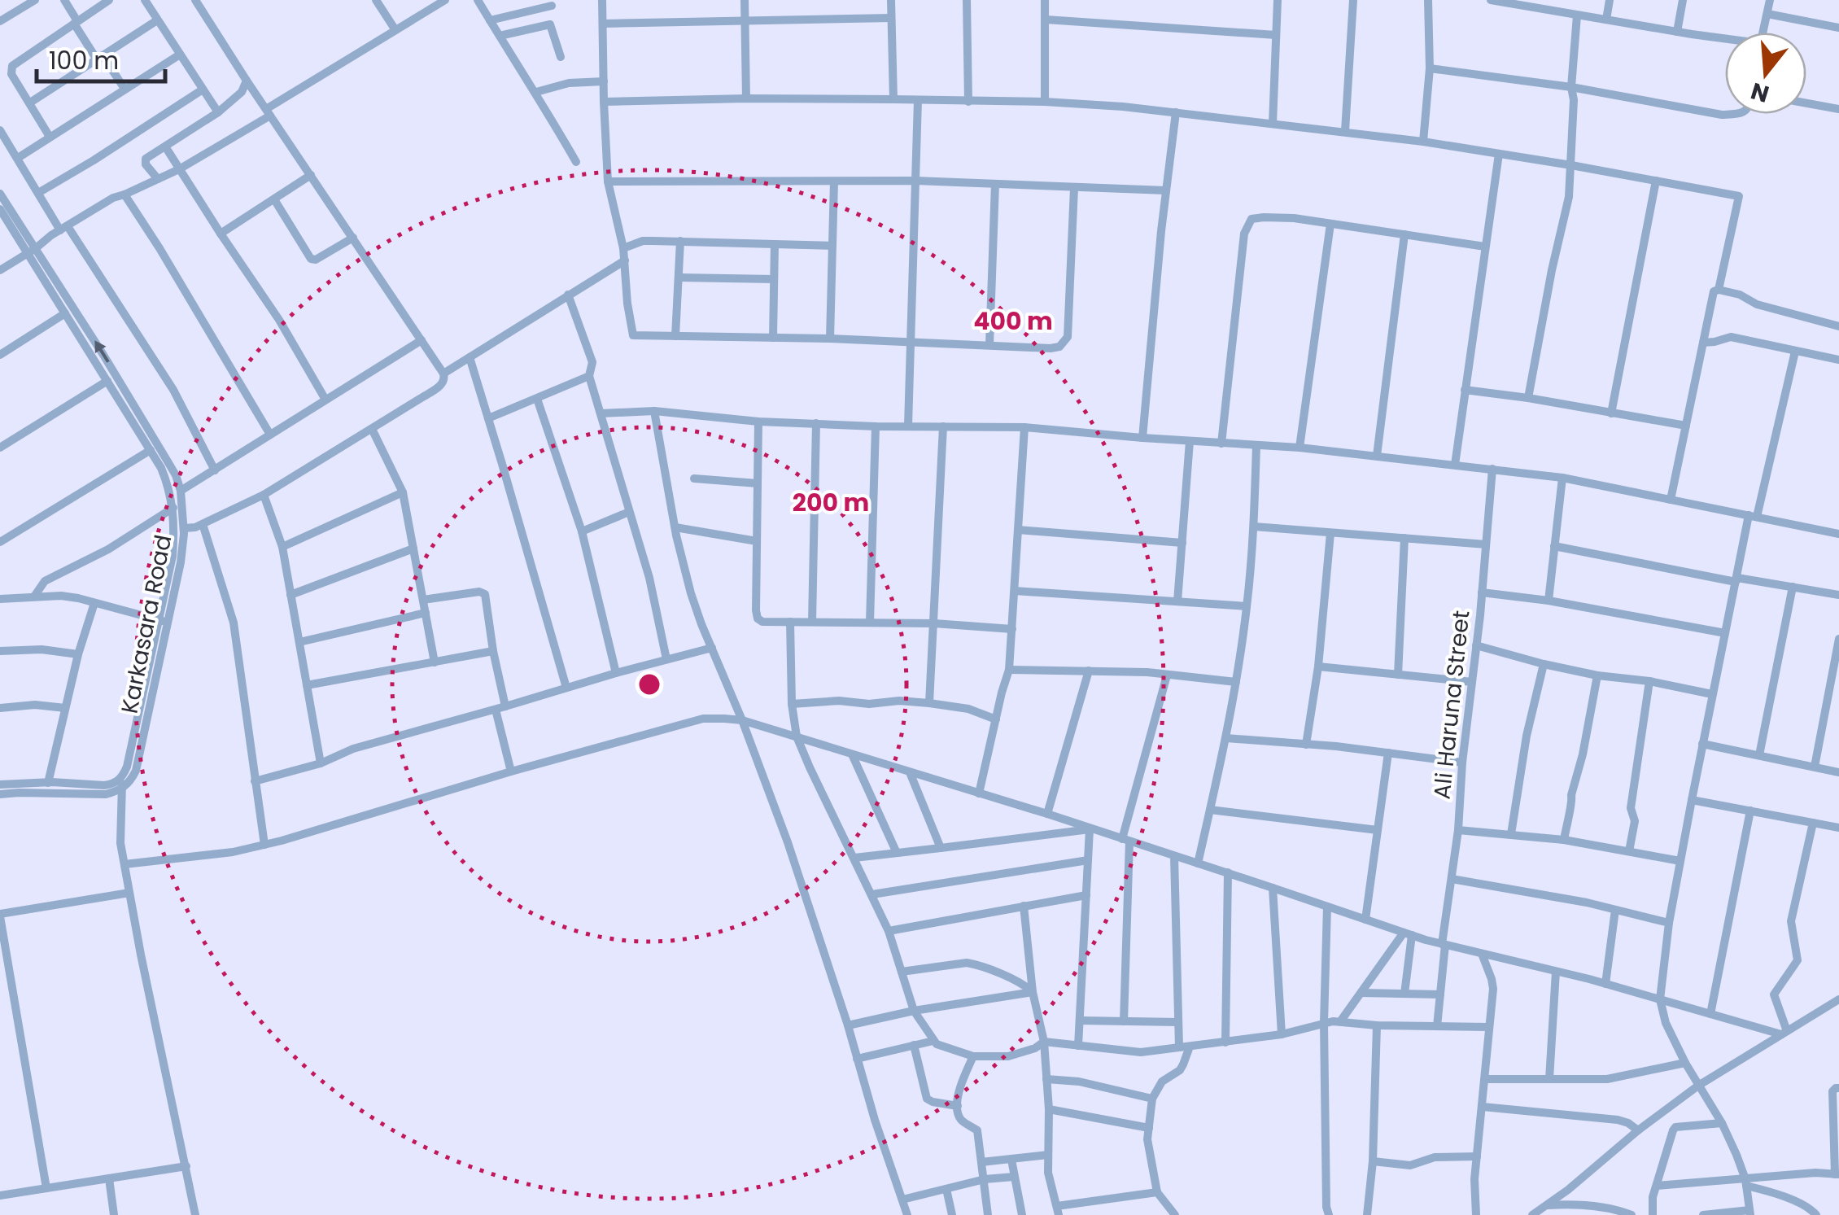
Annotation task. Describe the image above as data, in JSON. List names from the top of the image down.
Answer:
{
  "streets": {
    "street": ["Karkasara Road", "Ali Haruna Street"]
  },
  "scale_bar": "100 m",
  "north": "bottom",
  "rings": ["400 m", "200 m"]
}
